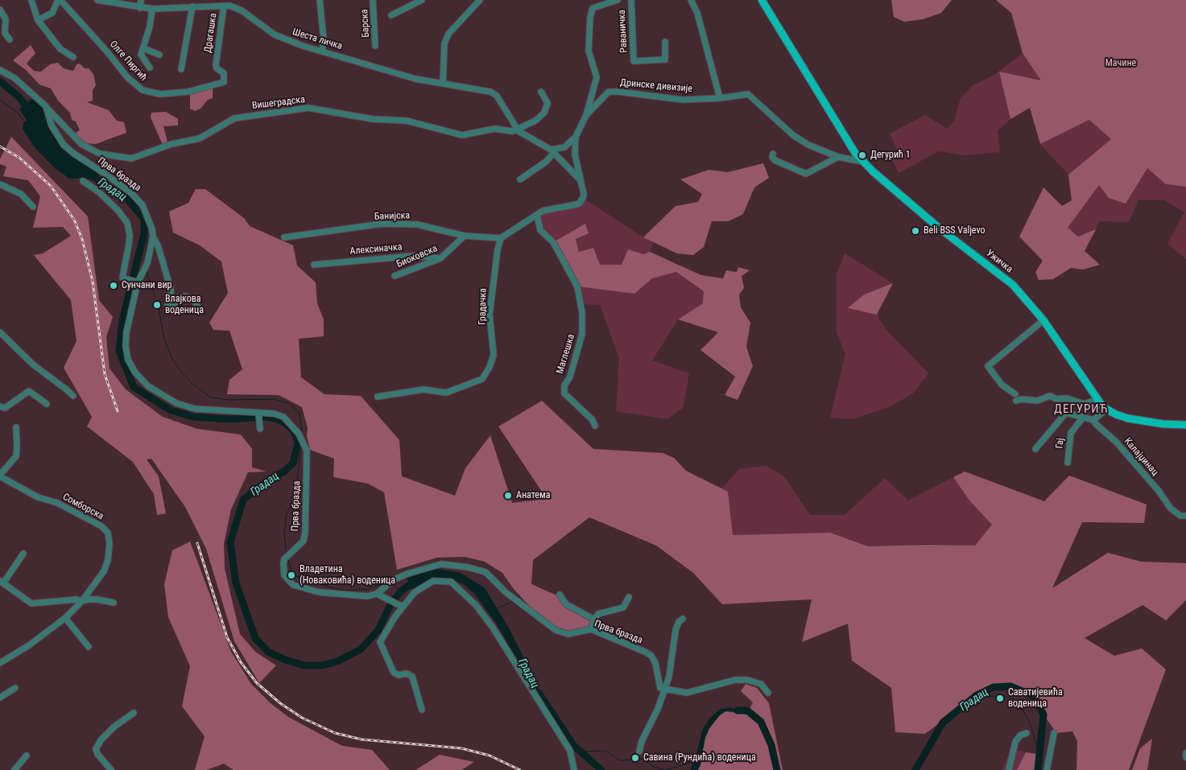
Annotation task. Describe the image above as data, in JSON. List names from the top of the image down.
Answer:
{
  "streets": {
    "main road": ["Ужичка"],
    "street": [
      "Барска",
      "Раваничка",
      "Драгашка",
      "Шеста личка",
      "Олге Пиргић",
      "Дринске дивизије",
      "Вишеградска",
      "Прва бразда",
      "Банијска",
      "Алексиначка",
      "Биоковска",
      "Градачка",
      "Маглешка",
      "Гај",
      "Калајџинац",
      "Сомборска"
    ]
  },
  "crossings": [
    ["Драгашка", "Шеста личка"],
    ["Драгашка", "Олге Пиргић"],
    ["Шеста личка", "Вишеградска"],
    ["Дринске дивизије", "Ужичка"],
    ["Вишеградска", "Прва бразда"],
    ["Банијска", "Биоковска"],
    ["Банијска", "Градачка"],
    ["Алексиначка", "Биоковска"]
  ],
  "districts": ["ДЕГУРИЋ"],
  "water": ["Градац"],
  "parks": ["Мачине"],
  "places": [
    "Дегурић 1",
    "Beli BSS Valjevo",
    "Сунчани вир",
    "Влајкова воденица",
    "Анатема",
    "Владетина (Новаковића) воденица",
    "Саватијевића воденица",
    "Савина (Рундића) воденица"
  ]
}
